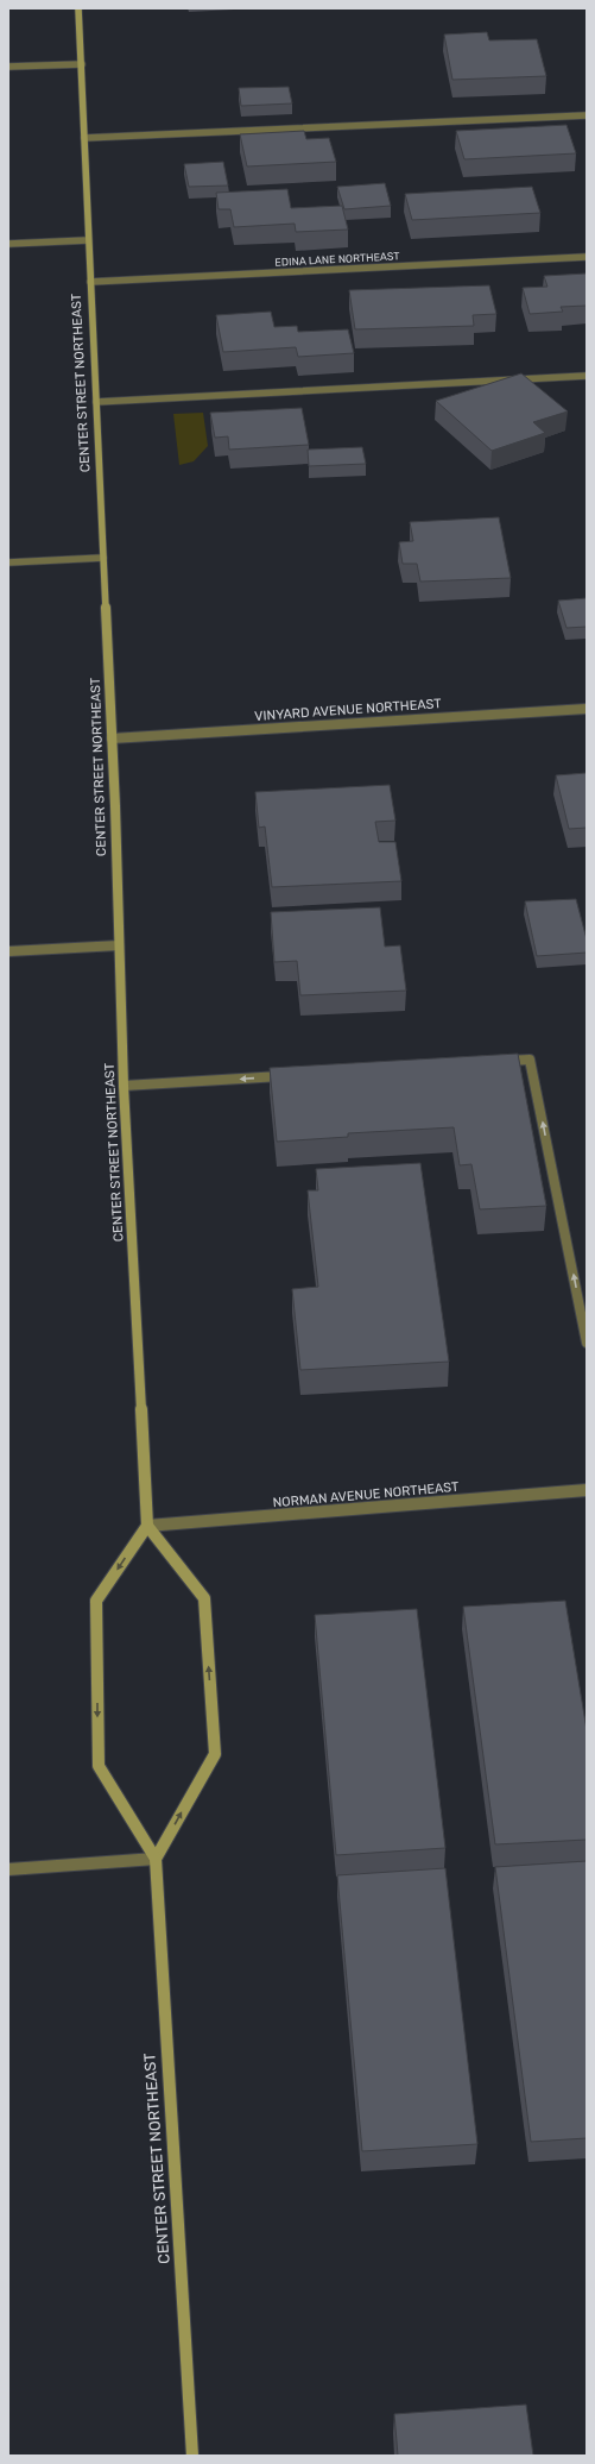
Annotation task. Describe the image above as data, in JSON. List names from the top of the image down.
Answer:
{
  "streets": {
    "main road": ["CENTER STREET NORTHEAST"],
    "street": ["EDINA LANE NORTHEAST", "VINYARD AVENUE NORTHEAST", "NORMAN AVENUE NORTHEAST"]
  },
  "crossings": [
    ["EDINA LANE NORTHEAST", "CENTER STREET NORTHEAST"],
    ["CENTER STREET NORTHEAST", "VINYARD AVENUE NORTHEAST"],
    ["CENTER STREET NORTHEAST", "NORMAN AVENUE NORTHEAST"]
  ]
}
